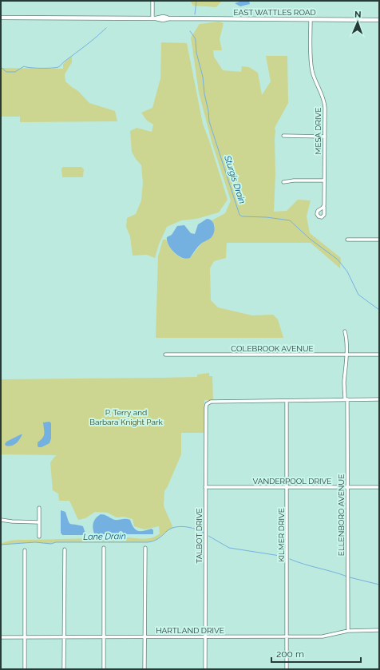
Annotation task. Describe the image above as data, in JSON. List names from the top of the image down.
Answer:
{
  "streets": {
    "main road": ["EAST WATTLES ROAD"],
    "street": [
      "MESA DRIVE",
      "COLEBROOK AVENUE",
      "VANDERPOOL DRIVE",
      "ELLENBORO AVENUE",
      "KILMER DRIVE",
      "TALBOT DRIVE",
      "HARTLAND DRIVE"
    ]
  },
  "crossings": [
    ["EAST WATTLES ROAD", "MESA DRIVE"],
    ["COLEBROOK AVENUE", "ELLENBORO AVENUE"],
    ["VANDERPOOL DRIVE", "ELLENBORO AVENUE"],
    ["VANDERPOOL DRIVE", "KILMER DRIVE"],
    ["VANDERPOOL DRIVE", "TALBOT DRIVE"],
    ["ELLENBORO AVENUE", "HARTLAND DRIVE"],
    ["KILMER DRIVE", "TALBOT DRIVE"],
    ["KILMER DRIVE", "HARTLAND DRIVE"],
    ["TALBOT DRIVE", "HARTLAND DRIVE"]
  ],
  "water": ["Sturgis Drain", "Lane Drain"],
  "parks": ["P. Terry and Barbara Knight Park"],
  "scale_bar": "200 m",
  "north": "top"
}
